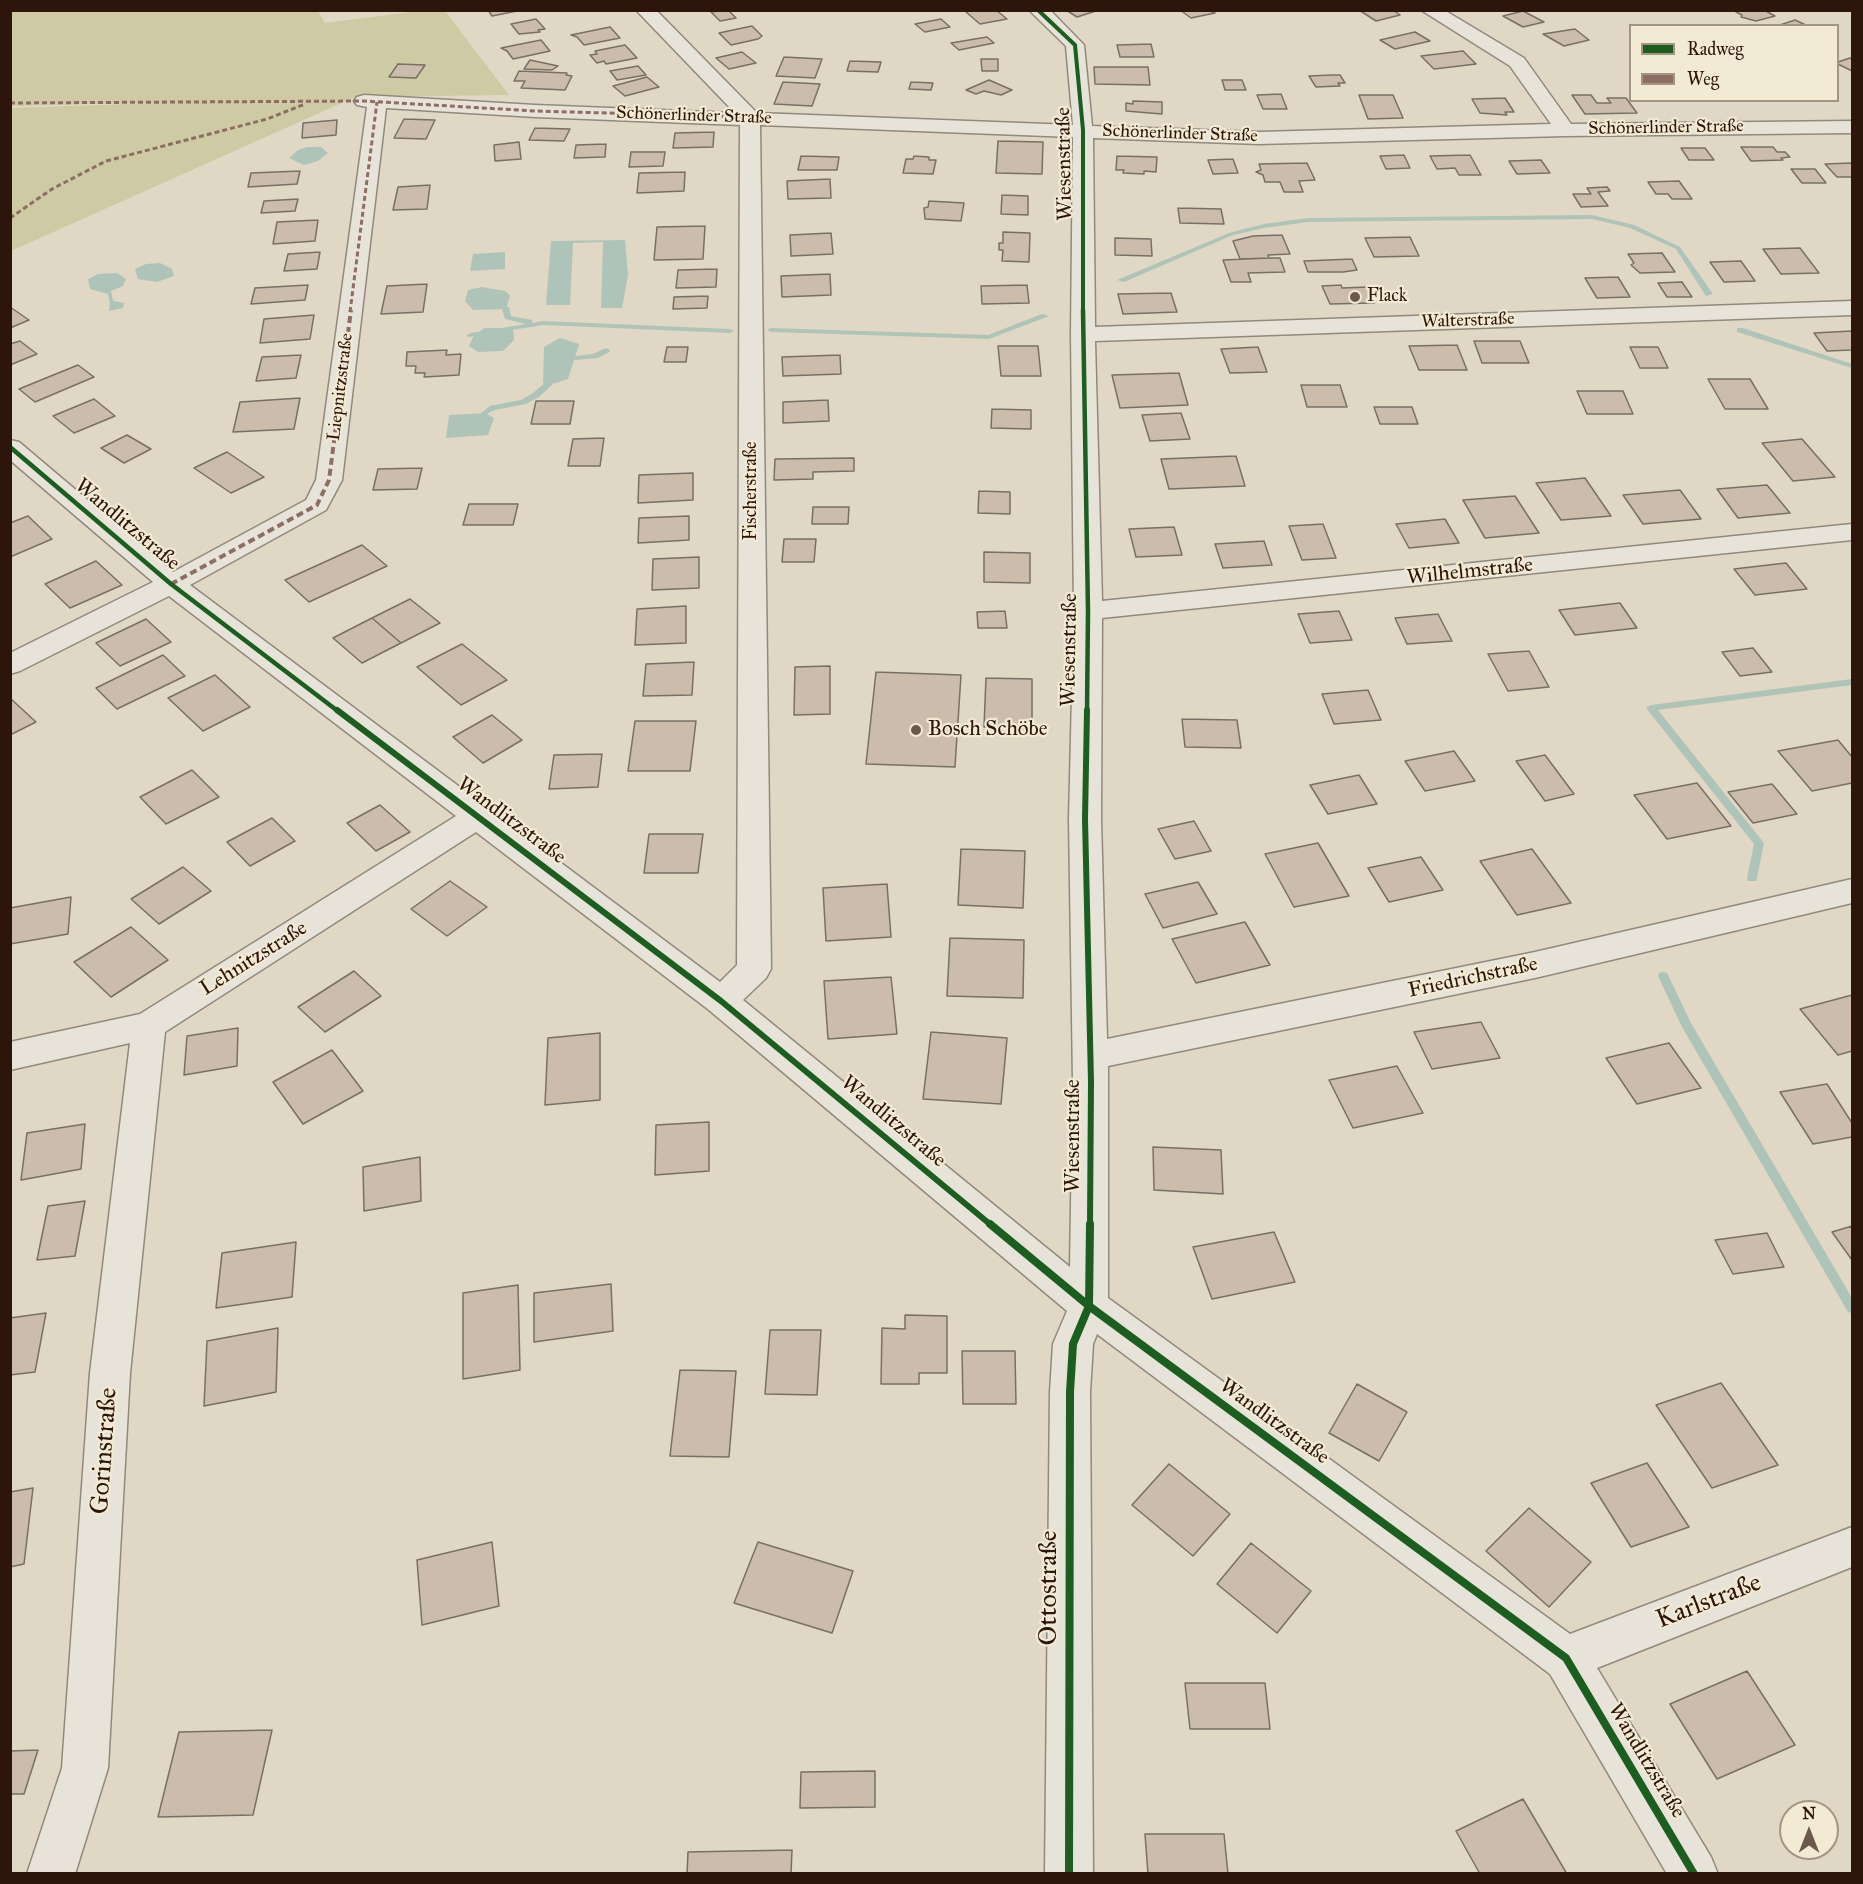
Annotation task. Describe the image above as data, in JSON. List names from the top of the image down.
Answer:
{
  "streets": {
    "street": [
      "Schönerlinder Straße",
      "Wiesenstraße",
      "Walterstraße",
      "Liepnitzstraße",
      "Fischerstraße",
      "Wandlitzstraße",
      "Wilhelmstraße",
      "Lehnitzstraße",
      "Friedrichstraße",
      "Gorinstraße",
      "Ottostraße",
      "Karlstraße"
    ]
  },
  "crossings": [
    ["Schönerlinder Straße", "Wiesenstraße"],
    ["Schönerlinder Straße", "Liepnitzstraße"],
    ["Schönerlinder Straße", "Fischerstraße"],
    ["Wiesenstraße", "Walterstraße"],
    ["Wiesenstraße", "Wandlitzstraße"],
    ["Wiesenstraße", "Wilhelmstraße"],
    ["Wiesenstraße", "Friedrichstraße"],
    ["Wiesenstraße", "Ottostraße"],
    ["Liepnitzstraße", "Wandlitzstraße"],
    ["Fischerstraße", "Wandlitzstraße"],
    ["Wandlitzstraße", "Lehnitzstraße"],
    ["Wandlitzstraße", "Ottostraße"],
    ["Wandlitzstraße", "Karlstraße"],
    ["Lehnitzstraße", "Gorinstraße"]
  ],
  "places": ["Flack", "Bosch Schöbe"],
  "legend": ["Radweg", "Weg"],
  "north": "top"
}
